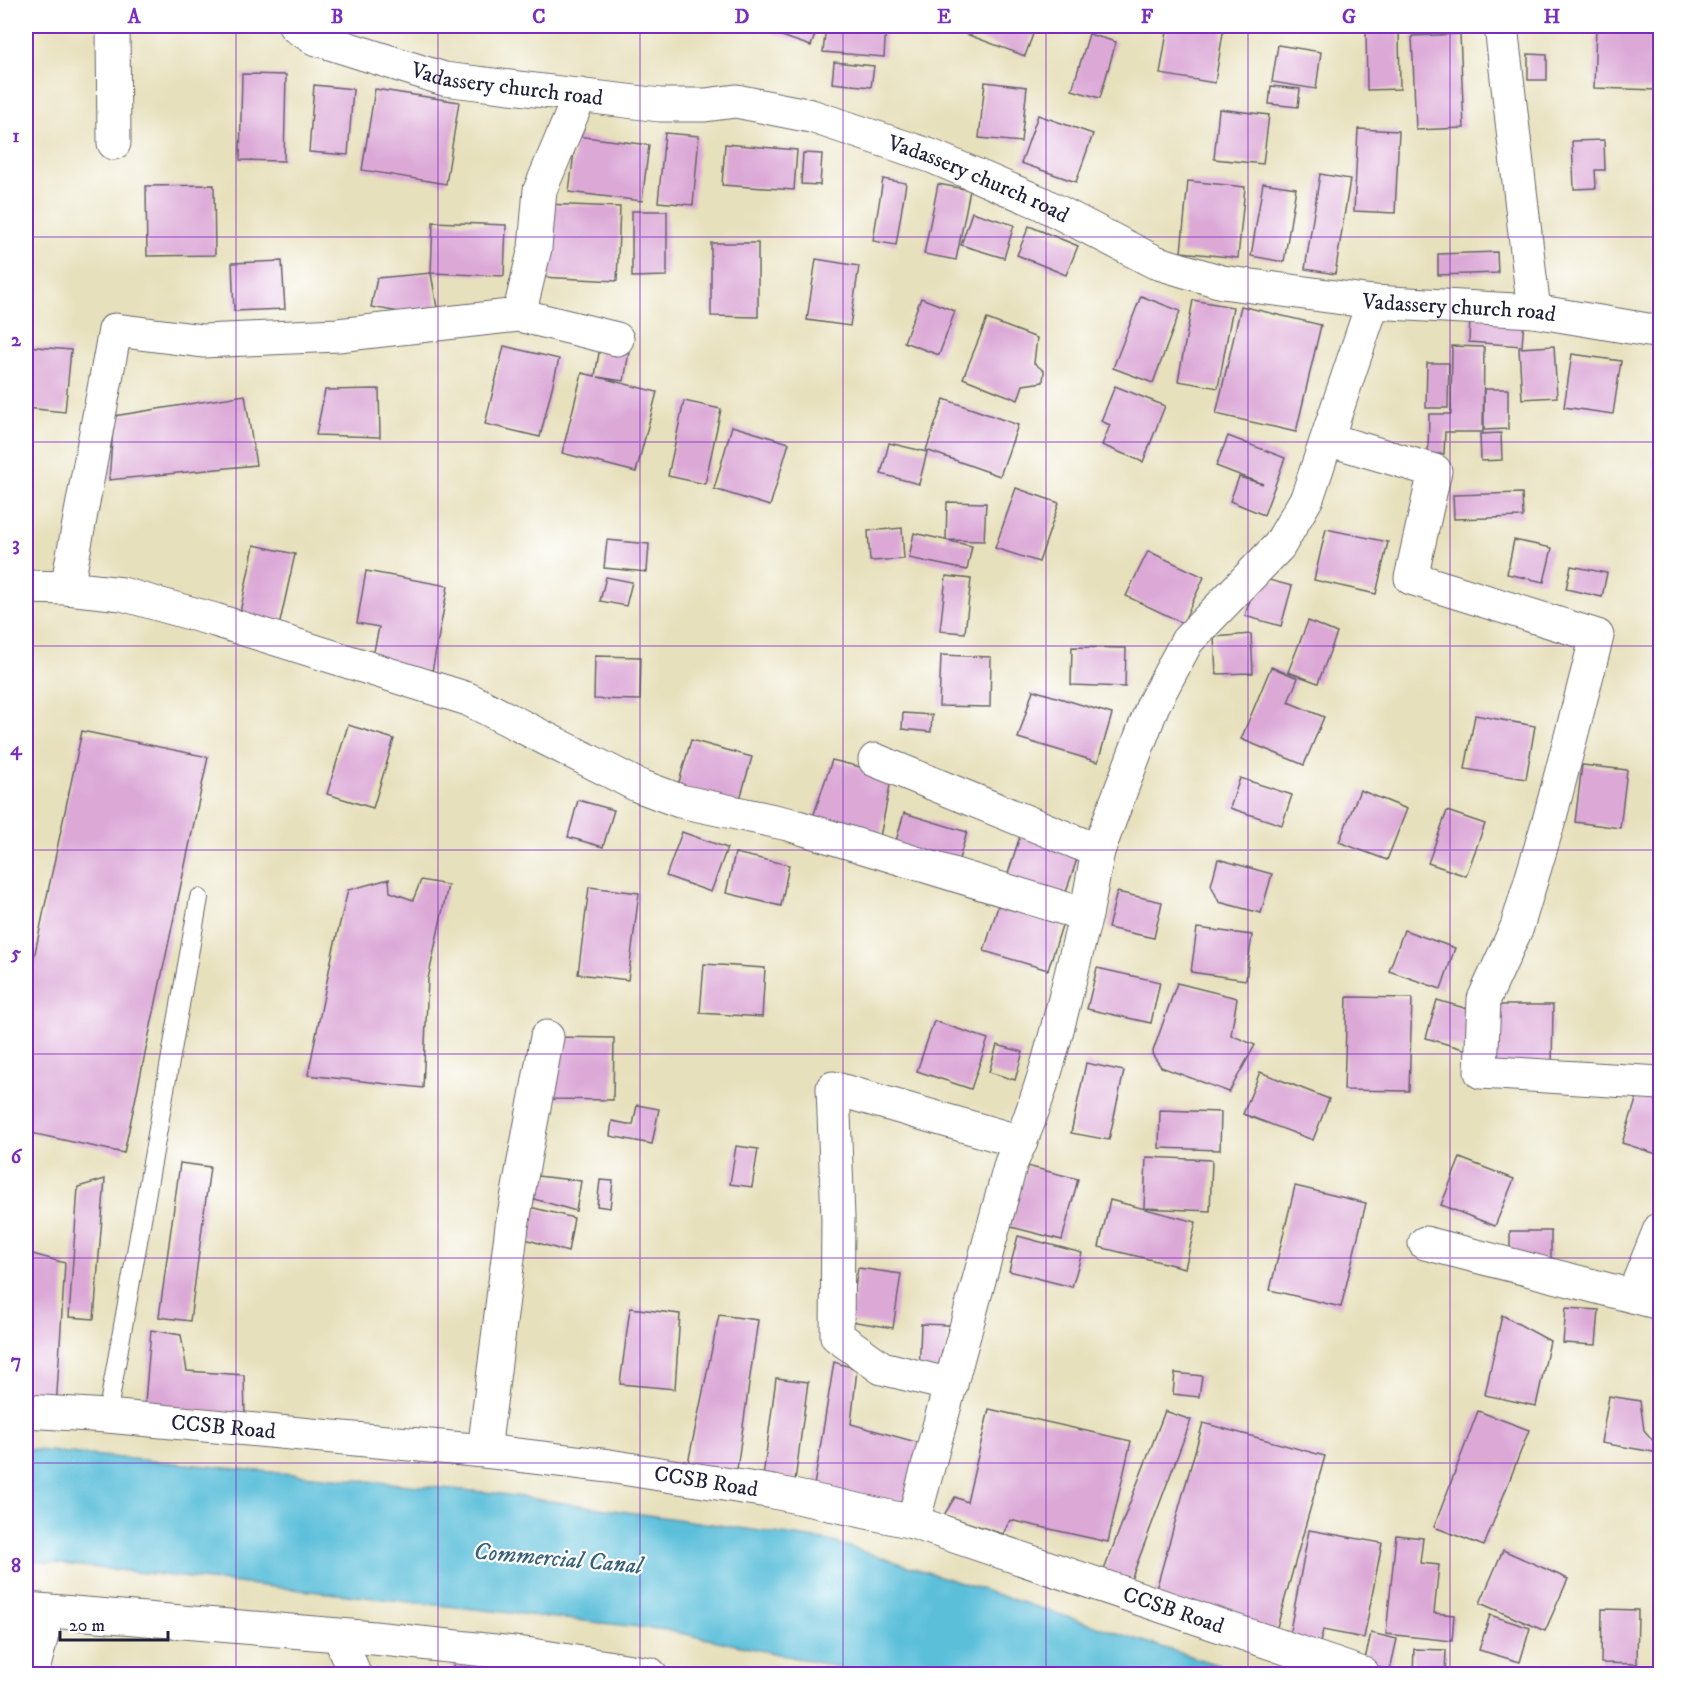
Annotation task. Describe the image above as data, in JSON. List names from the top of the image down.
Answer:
{
  "streets": {
    "street": ["Vadassery church road", "CCSB Road"]
  },
  "water": ["Commercial Canal"],
  "scale_bar": "20 m",
  "grid": {
    "columns": [
      "A",
      "B",
      "C",
      "D",
      "E",
      "F",
      "G",
      "H"
    ],
    "rows": [
      "1",
      "2",
      "3",
      "4",
      "5",
      "6",
      "7",
      "8"
    ]
  }
}
